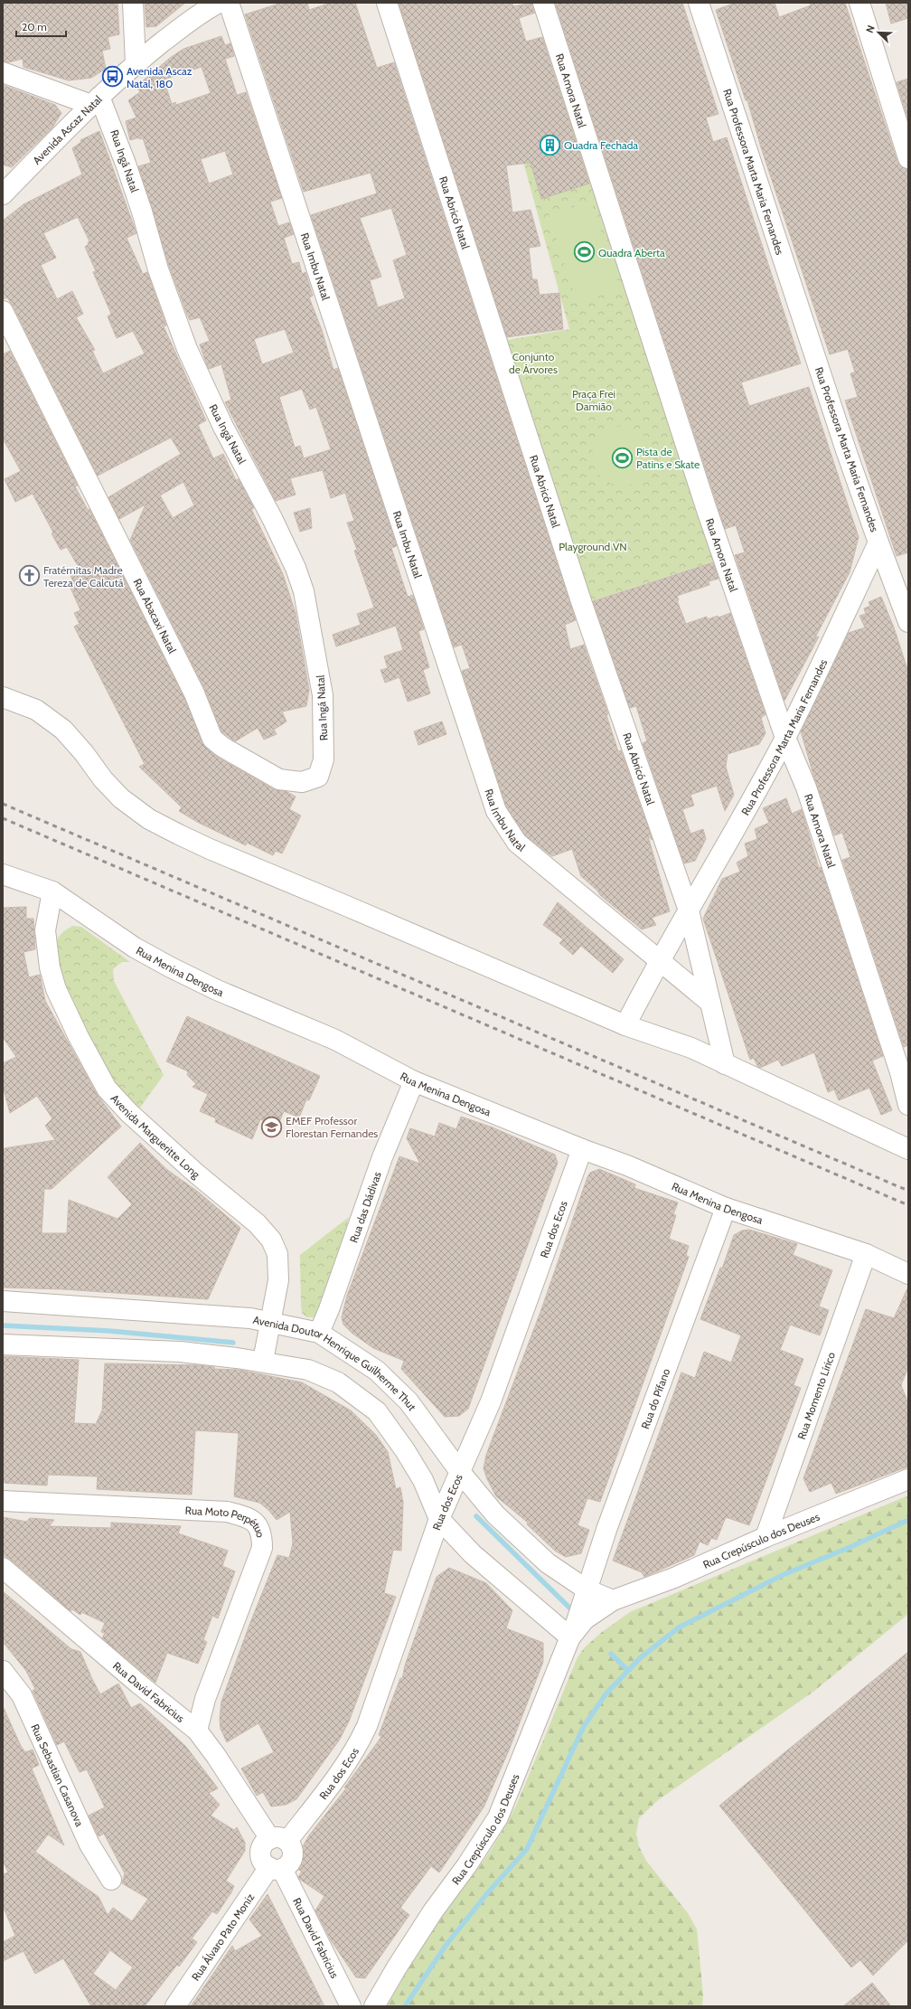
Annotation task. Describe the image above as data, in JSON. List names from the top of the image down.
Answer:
{
  "streets": {
    "street": [
      "Rua Amora Natal",
      "Avenida Ascaz Natal",
      "Rua Ingá Natal",
      "Rua Professora Marta Maria Fernandes",
      "Rua Abricó Natal",
      "Rua Imbu Natal",
      "Rua Abacaxi Natal",
      "Rua Menina Dengosa",
      "Avenida Margueritte Long",
      "Rua das Dádivas",
      "Rua dos Ecos",
      "Avenida Doutor Henrique Guilherme Thut",
      "Rua Momento Lírico",
      "Rua do Pífano",
      "Rua Moto Perpétuo",
      "Rua Crepúsculo dos Deuses",
      "Rua David Fabricius",
      "Rua Sebastian Casanova",
      "Rua Álvaro Pato Moniz"
    ]
  },
  "crossings": [
    ["Rua Amora Natal", "Rua Professora Marta Maria Fernandes"],
    ["Avenida Ascaz Natal", "Rua Ingá Natal"],
    ["Rua Ingá Natal", "Rua Abacaxi Natal"],
    ["Rua Professora Marta Maria Fernandes", "Rua Abricó Natal"],
    ["Rua Professora Marta Maria Fernandes", "Rua Imbu Natal"],
    ["Rua Abricó Natal", "Rua Imbu Natal"],
    ["Rua Menina Dengosa", "Avenida Margueritte Long"],
    ["Rua Menina Dengosa", "Rua das Dádivas"],
    ["Rua Menina Dengosa", "Rua dos Ecos"],
    ["Rua Menina Dengosa", "Rua Momento Lírico"],
    ["Rua Menina Dengosa", "Rua do Pífano"],
    ["Avenida Margueritte Long", "Avenida Doutor Henrique Guilherme Thut"],
    ["Rua das Dádivas", "Avenida Doutor Henrique Guilherme Thut"],
    ["Rua dos Ecos", "Avenida Doutor Henrique Guilherme Thut"],
    ["Rua dos Ecos", "Rua David Fabricius"],
    ["Rua dos Ecos", "Rua Álvaro Pato Moniz"],
    ["Avenida Doutor Henrique Guilherme Thut", "Rua do Pífano"],
    ["Avenida Doutor Henrique Guilherme Thut", "Rua Crepúsculo dos Deuses"],
    ["Rua Momento Lírico", "Rua Crepúsculo dos Deuses"],
    ["Rua do Pífano", "Rua Crepúsculo dos Deuses"],
    ["Rua Moto Perpétuo", "Rua David Fabricius"],
    ["Rua David Fabricius", "Rua Álvaro Pato Moniz"]
  ],
  "parks": ["Conjunto de Árvores", "Praça Frei Damião", "Playground VN"],
  "places": {
    "bus stop": ["Avenida Ascaz Natal, 180"],
    "building": ["Quadra Fechada"],
    "sports": ["Quadra Aberta", "Pista de Patins e Skate"],
    "church": ["Fratérnitas Madre Tereza de Calcutá"],
    "school or university": ["EMEF Professor Florestan Fernandes"]
  },
  "scale_bar": "20 m",
  "north": "top left"
}
